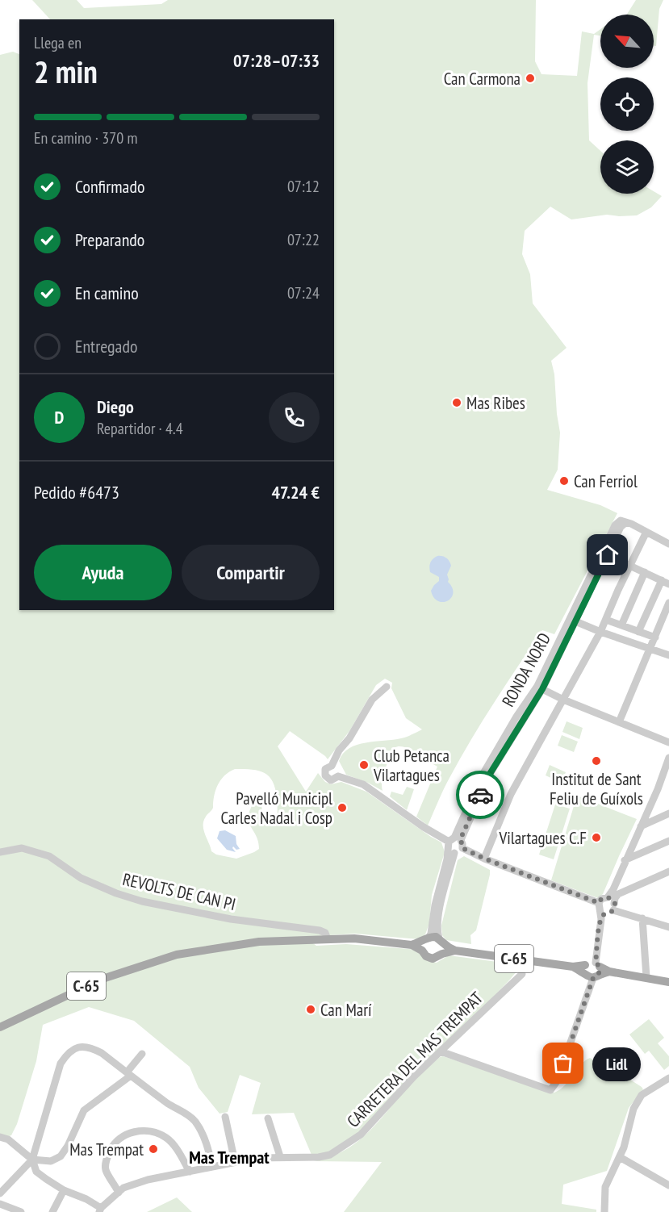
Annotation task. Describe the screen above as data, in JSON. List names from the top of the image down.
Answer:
{
  "streets": {
    "main road": ["C-65"],
    "street": ["RONDA NORD", "REVOLTS DE CAN PI", "CARRETERA DEL MAS TREMPAT"]
  },
  "crossings": [
    ["RONDA NORD", "C-65"],
    ["REVOLTS DE CAN PI", "C-65"]
  ],
  "districts": ["Mas Trempat"],
  "places": [
    "Can Carmona",
    "Mas Ribes",
    "Can Ferriol",
    "Institut de Sant Feliu de Guíxols",
    "Club Petanca Vilartagues",
    "Pavelló Municipl Carles Nadal i Cosp",
    "Vilartagues C.F",
    "Can Marí",
    "Lidl",
    "Mas Trempat"
  ],
  "north": "top left",
  "page": {
    "heading": ["2 min", "Llega en", "07:28–07:33"],
    "panel": [
      "Diego",
      "Repartidor · 4.4",
      "Pedido #6473",
      "47.24 €"
    ],
    "bar": "En camino · 370 m",
    "list": [
      ["Confirmado", "07:12"],
      ["Preparando", "07:22"],
      ["En camino", "07:24"],
      "Entregado"
    ],
    "round": "D",
    "buttons": ["Ayuda", "Compartir"],
    "bubble": "Lidl"
  }
}
